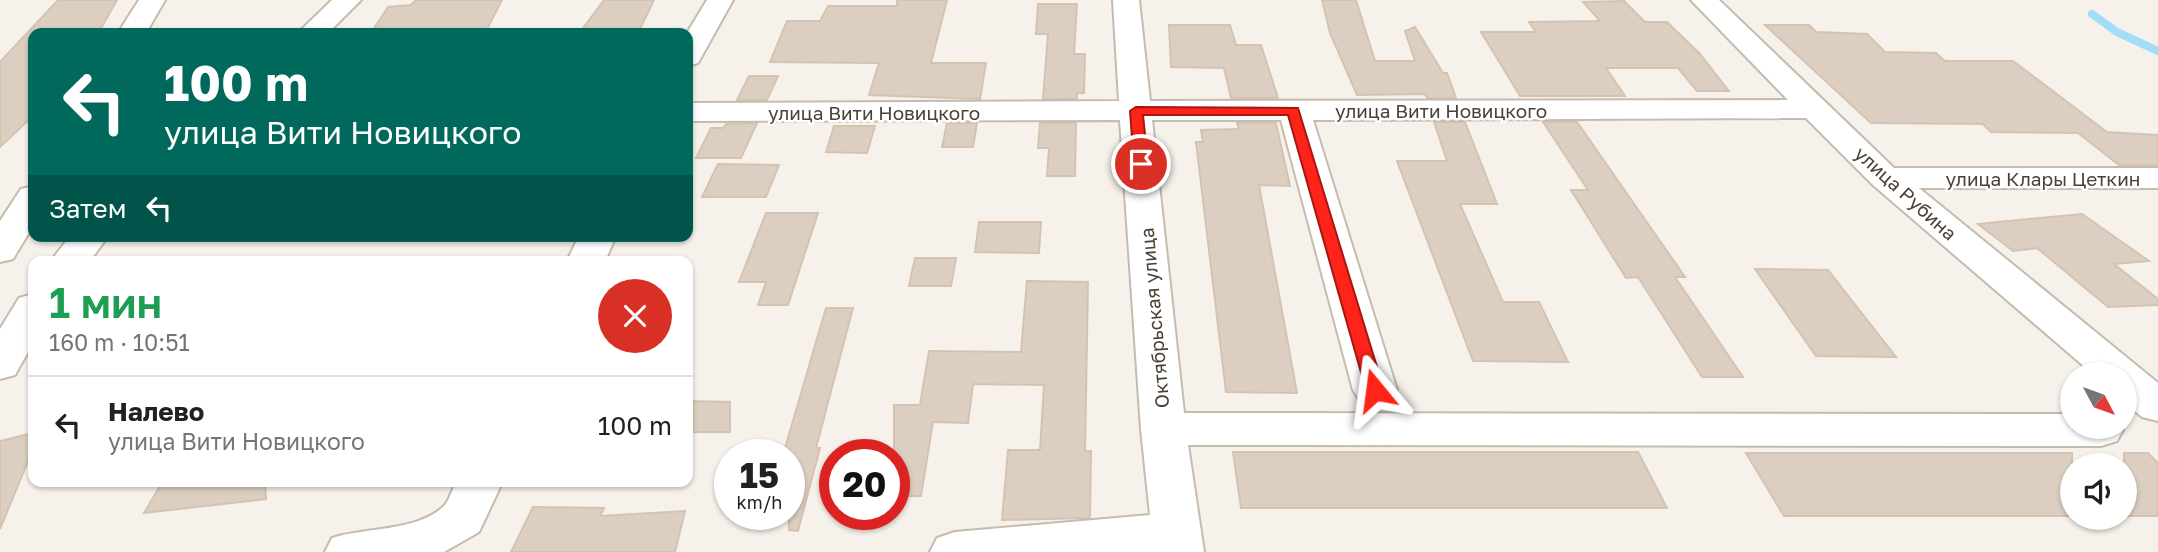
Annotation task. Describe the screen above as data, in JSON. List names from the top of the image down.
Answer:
{
  "streets": {
    "street": [
      "улица Вити Новицкого",
      "улица Клары Цеткин",
      "улица Рубина",
      "Октябрьская улица"
    ]
  },
  "crossings": [
    ["улица Вити Новицкого", "улица Рубина"],
    ["улица Вити Новицкого", "Октябрьская улица"],
    ["улица Клары Цеткин", "улица Рубина"]
  ],
  "north": "bottom right",
  "page": {
    "turn": ["100 m", "улица Вити Новицкого"],
    "then": "Затем",
    "heading": ["1 мин", "160 m · 10:51"],
    "list": [
      {
        "name": "Налево",
        "note": "улица Вити Новицкого",
        "value": "100 m"
      }
    ],
    "speed": "15 km/h",
    "limit": "20"
  }
}
